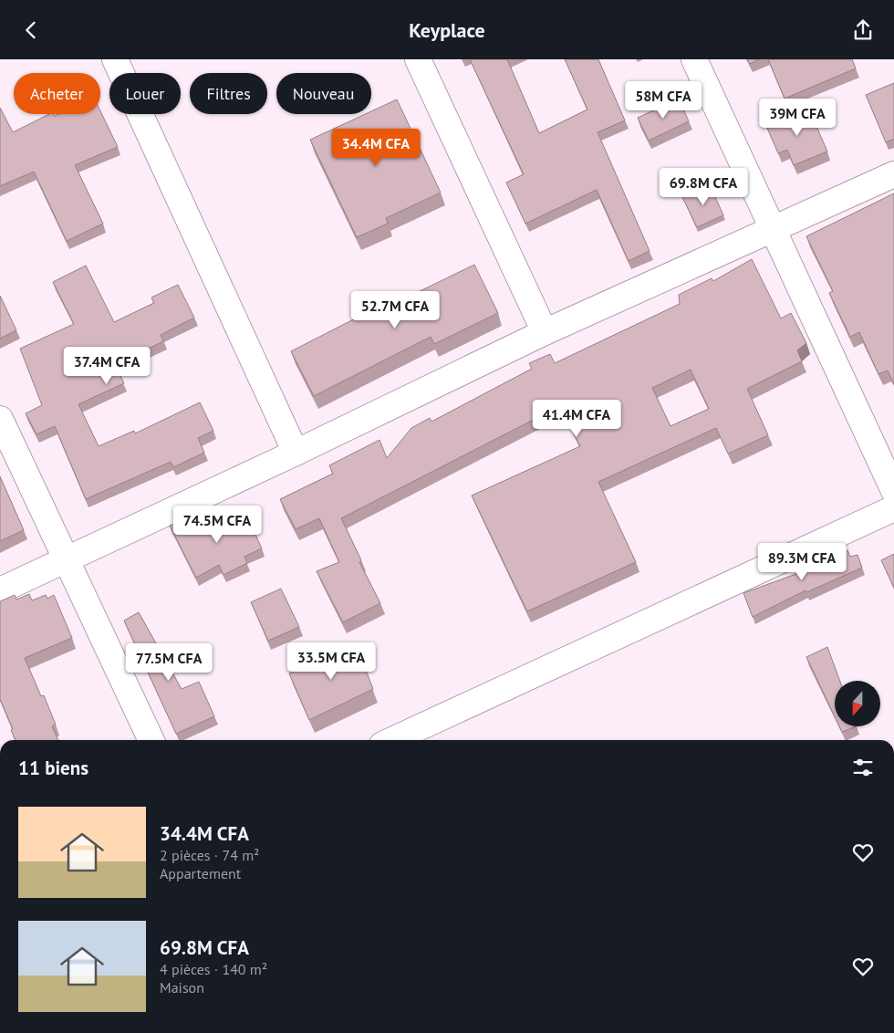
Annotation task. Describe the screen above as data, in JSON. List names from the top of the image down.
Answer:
{
  "north": "bottom",
  "page": {
    "header": "Keyplace",
    "chip": [
      "Acheter",
      "Louer",
      "Filtres",
      "Nouveau"
    ],
    "price": [
      "58M CFA",
      "39M CFA",
      "34.4M CFA",
      "69.8M CFA",
      "52.7M CFA",
      "37.4M CFA",
      "41.4M CFA",
      "74.5M CFA",
      "89.3M CFA",
      "33.5M CFA",
      "77.5M CFA"
    ],
    "heading": "11 biens",
    "list": [
      {
        "name": "34.4M CFA",
        "note": "2 pièces · 74 m² · Appartement"
      },
      {
        "name": "69.8M CFA",
        "note": "4 pièces · 140 m² · Maison"
      }
    ]
  }
}
